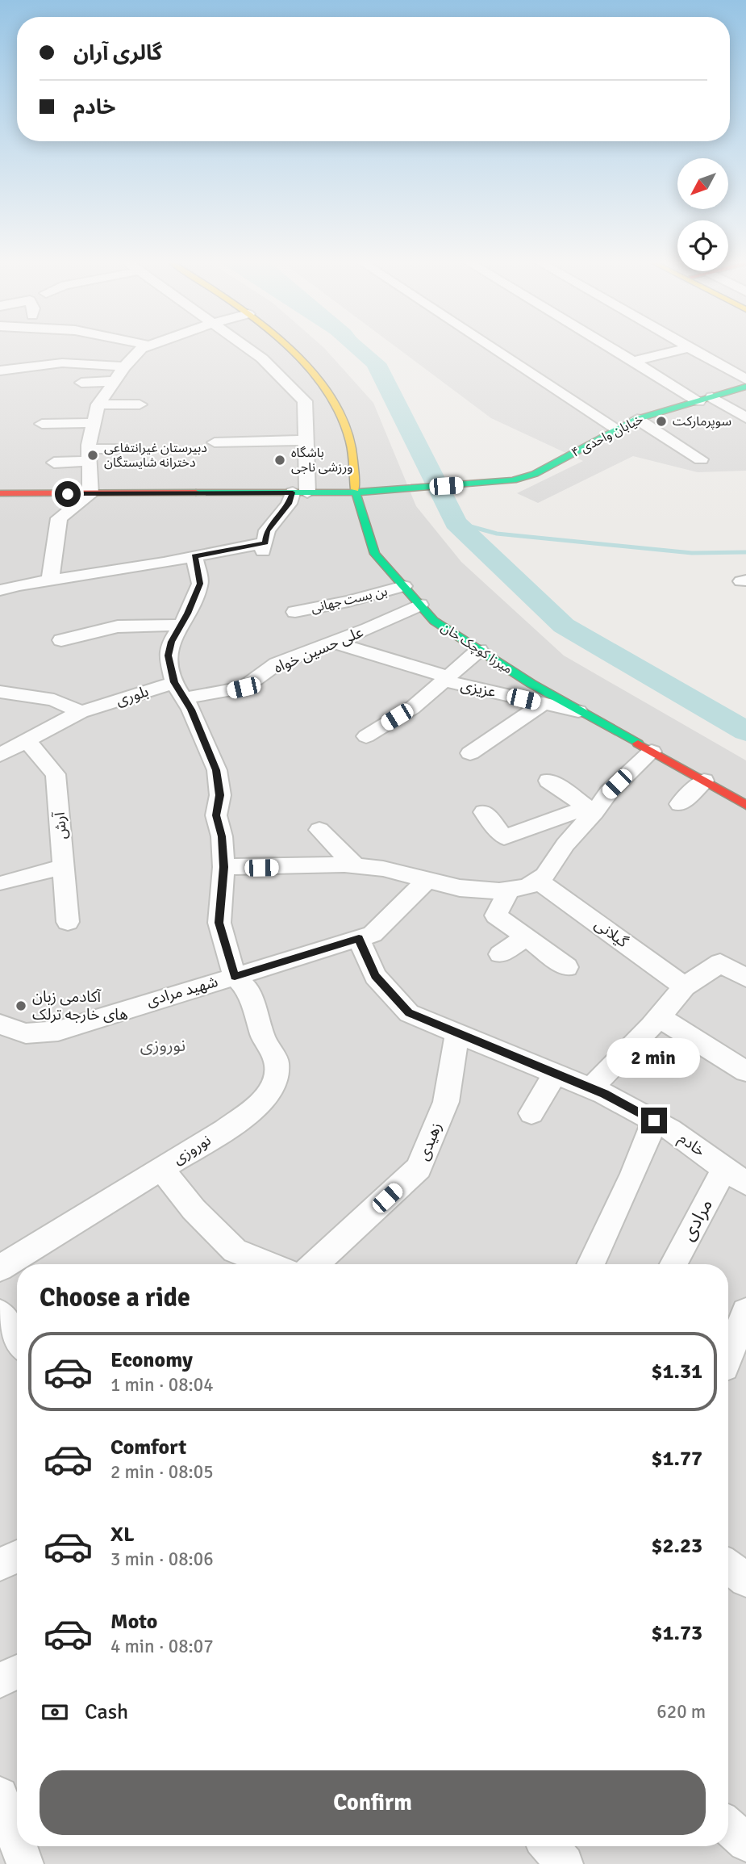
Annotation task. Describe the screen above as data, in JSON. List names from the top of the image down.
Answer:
{
  "streets": {
    "main road": ["خیابان واحدی ۴", "میرزا کوچک خان"],
    "street": [
      "بن بست جهانی",
      "علی حسین خواه",
      "عزیزی",
      "بلوری",
      "آرش",
      "گیلانی",
      "شهید مرادی",
      "زهیدی",
      "خادم",
      "نوروزی",
      "مرادی"
    ]
  },
  "crossings": [
    ["خیابان واحدی ۴", "میرزا کوچک خان"],
    ["بن بست جهانی", "میرزا کوچک خان"],
    ["میرزا کوچک خان", "علی حسین خواه"],
    ["میرزا کوچک خان", "عزیزی"],
    ["علی حسین خواه", "عزیزی"],
    ["علی حسین خواه", "بلوری"],
    ["علی حسین خواه", "نوروزی"],
    ["بلوری", "آرش"],
    ["بلوری", "نوروزی"],
    ["شهید مرادی", "خادم"],
    ["شهید مرادی", "نوروزی"],
    ["زهیدی", "خادم"],
    ["خادم", "مرادی"]
  ],
  "districts": ["نوروزی"],
  "places": [
    "سوپرمارکت",
    "دبیرستان غیرانتفاعی دخترانه شایستگان",
    "باشگاه ورزشی ناجی",
    "آکادمی زبان های خارجه ترلک"
  ],
  "north": "bottom left",
  "page": {
    "banner": ["گالری آران", "خادم"],
    "bubble": "2 min",
    "heading": "Choose a ride",
    "list": [
      {
        "name": "Economy",
        "note": "1 min · 08:04",
        "value": "$1.31"
      },
      {
        "name": "Comfort",
        "note": "2 min · 08:05",
        "value": "$1.77"
      },
      {
        "name": "XL",
        "note": "3 min · 08:06",
        "value": "$2.23"
      },
      {
        "name": "Moto",
        "note": "4 min · 08:07",
        "value": "$1.73"
      }
    ],
    "pay": ["Cash", "620 m"],
    "buttons": "Confirm"
  }
}
